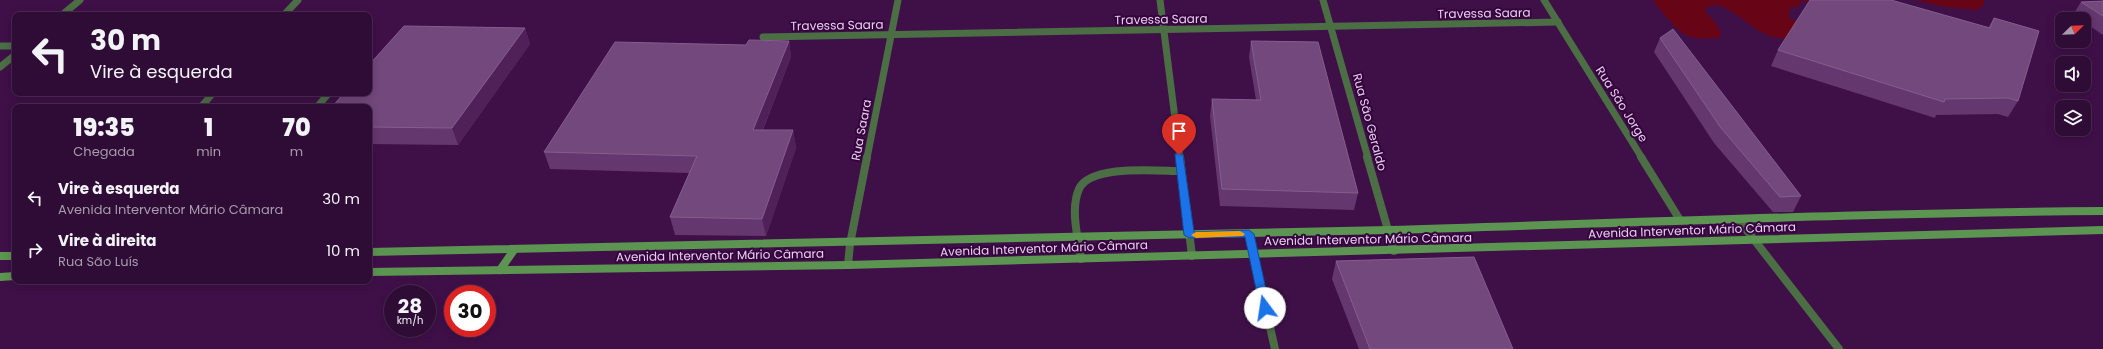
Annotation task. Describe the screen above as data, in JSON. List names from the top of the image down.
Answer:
{
  "streets": {
    "main road": ["Avenida Interventor Mário Câmara"],
    "street": [
      "Travessa Saara",
      "Rua São Jorge",
      "Rua São Geraldo",
      "Rua Saara"
    ]
  },
  "crossings": [
    ["Travessa Saara", "Rua São Jorge"],
    ["Travessa Saara", "Rua São Geraldo"],
    ["Travessa Saara", "Rua Saara"],
    ["Rua São Jorge", "Avenida Interventor Mário Câmara"],
    ["Rua São Geraldo", "Avenida Interventor Mário Câmara"],
    ["Rua Saara", "Avenida Interventor Mário Câmara"]
  ],
  "north": "top right",
  "page": {
    "turn": ["30 m", "Vire à esquerda"],
    "eta": [
      "19:35",
      "Chegada",
      "1",
      "min",
      "70",
      "m"
    ],
    "list": [
      {
        "name": "Vire à esquerda",
        "note": "Avenida Interventor Mário Câmara",
        "value": "30 m"
      },
      {
        "name": "Vire à direita",
        "note": "Rua São Luís",
        "value": "10 m"
      }
    ],
    "speed": "28 km/h",
    "limit": "30"
  }
}
